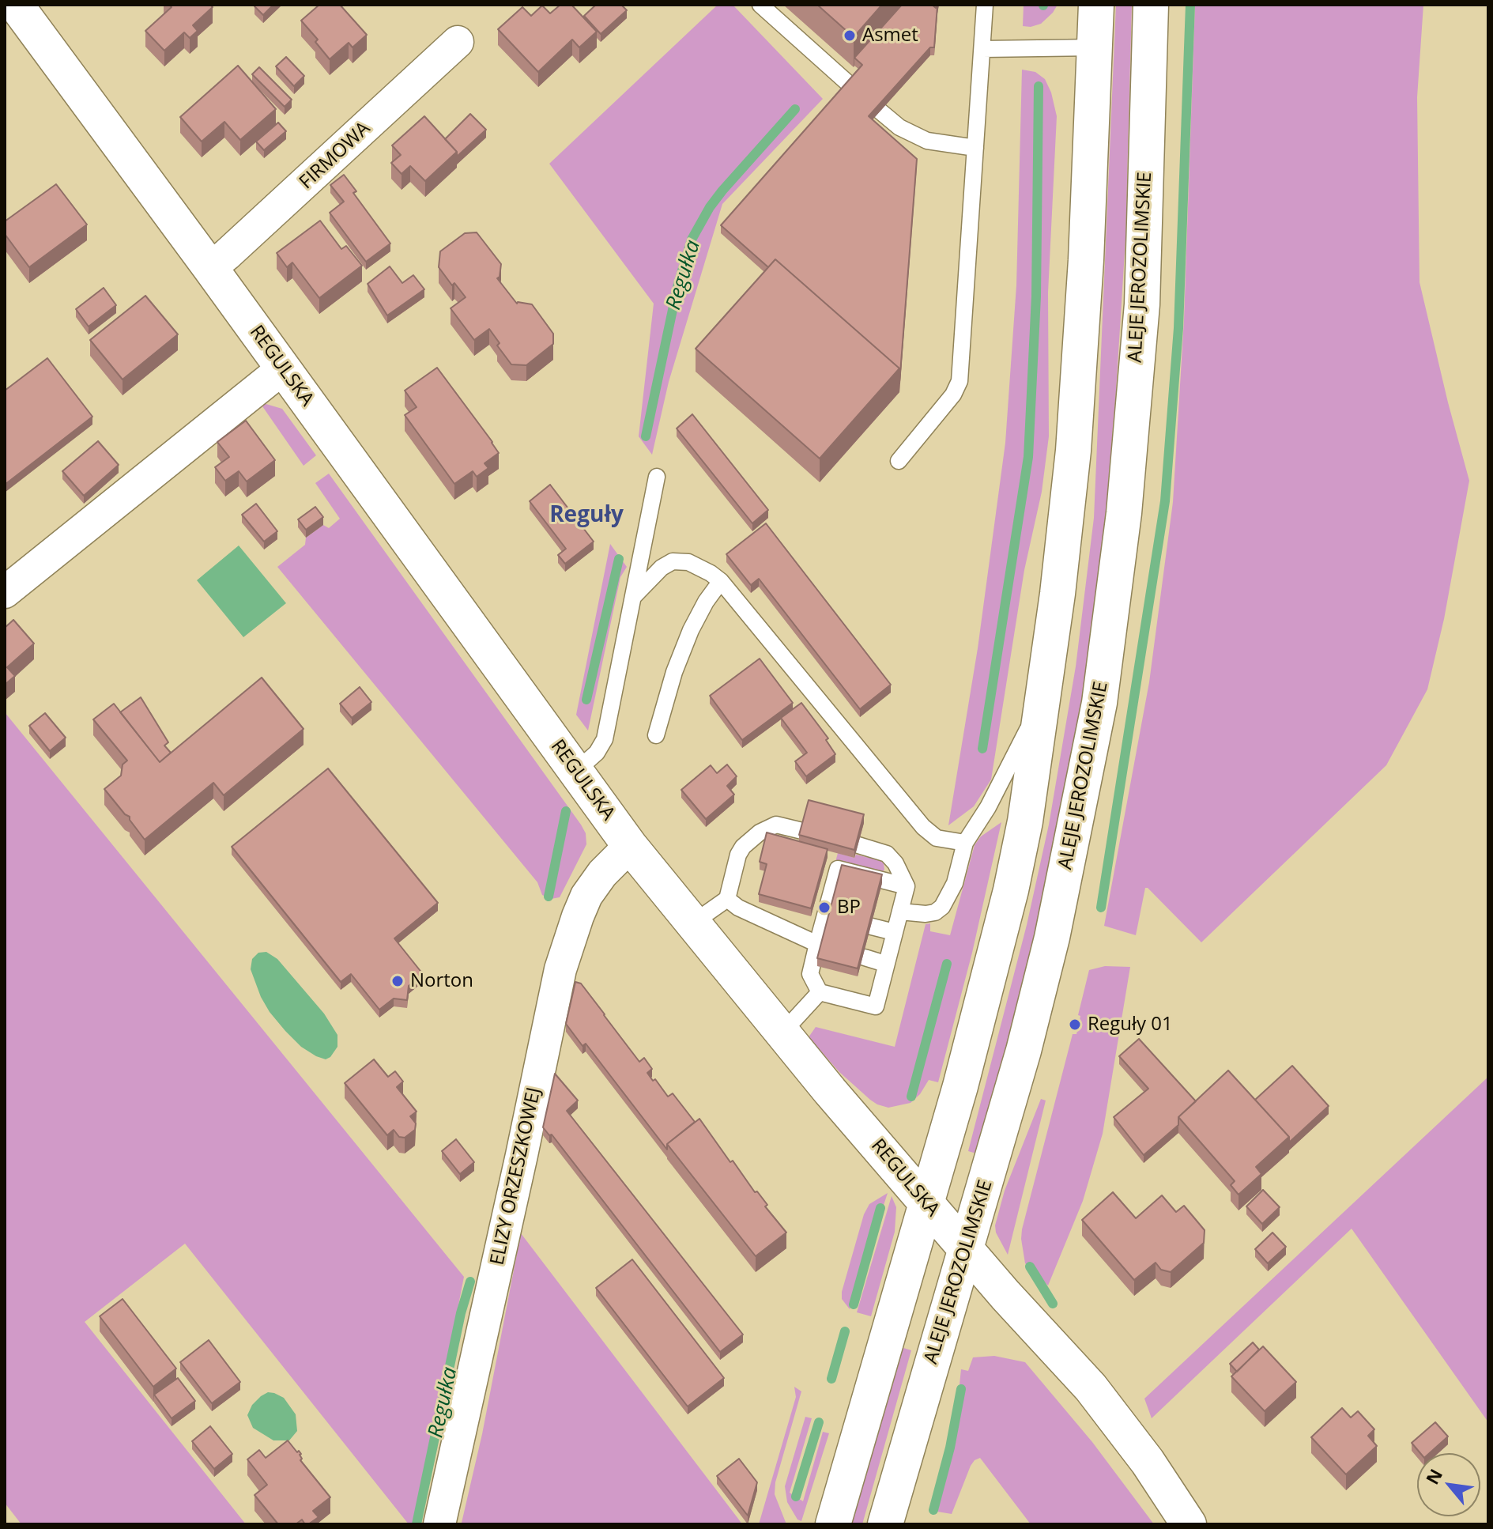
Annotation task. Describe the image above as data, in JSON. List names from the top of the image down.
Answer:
{
  "streets": {
    "main road": ["ALEJE JEROZOLIMSKIE", "REGULSKA"],
    "street": ["FIRMOWA", "ELIZY ORZESZKOWEJ"]
  },
  "crossings": [
    ["FIRMOWA", "REGULSKA"],
    ["ALEJE JEROZOLIMSKIE", "REGULSKA"],
    ["REGULSKA", "ELIZY ORZESZKOWEJ"]
  ],
  "districts": ["Reguły"],
  "water": ["Regułka"],
  "places": [
    "Asmet",
    "BP",
    "Norton",
    "Reguły 01"
  ],
  "north": "top left"
}
